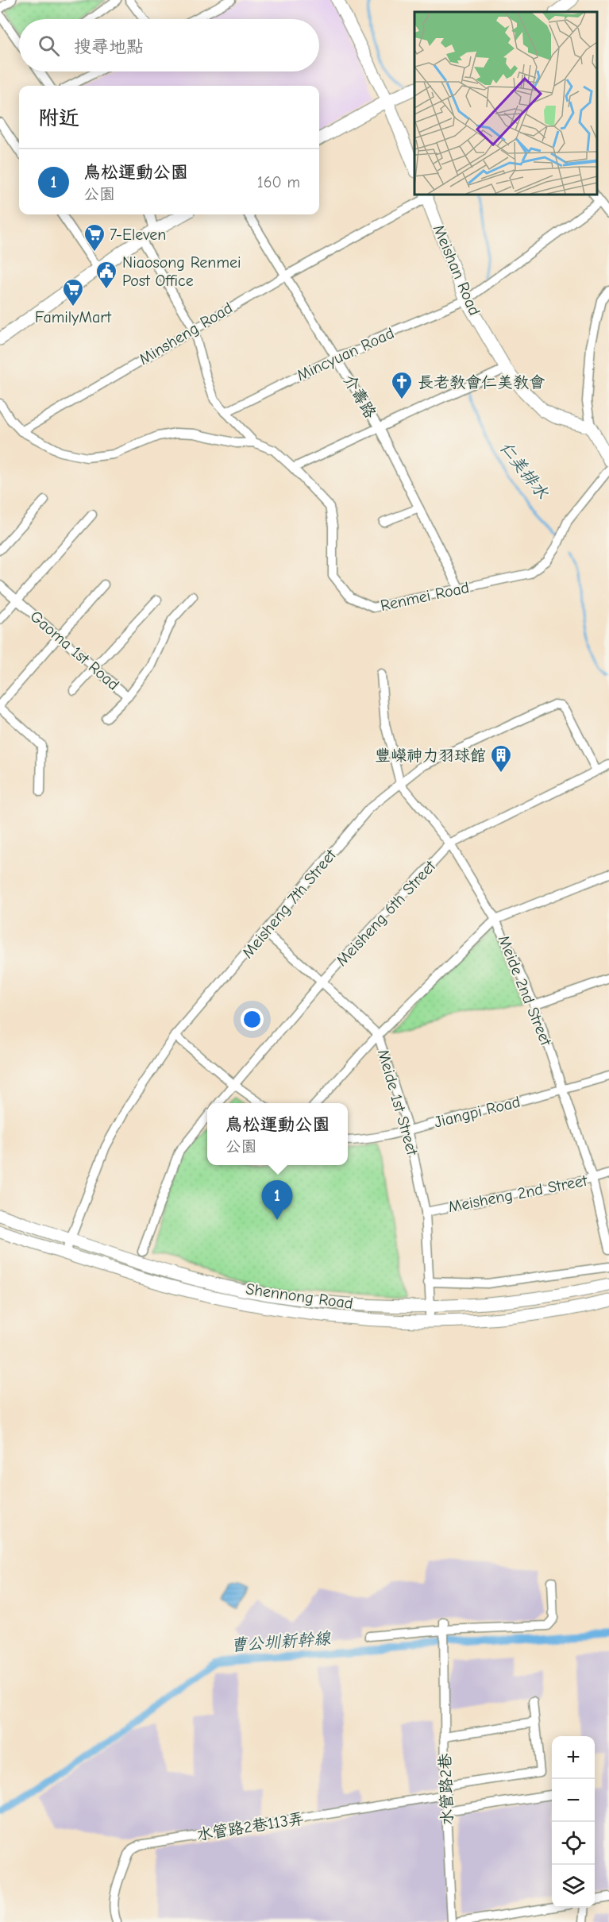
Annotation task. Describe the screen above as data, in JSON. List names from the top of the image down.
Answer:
{
  "streets": {
    "street": [
      "Meishan Road",
      "Minsheng Road",
      "Mincyuan Road",
      "介壽路",
      "Renmei Road",
      "Gaoma 1st Road",
      "Meisheng 7th Street",
      "Meisheng 6th Street",
      "Meide 2nd Street",
      "Meide 1st Street",
      "Jiangpi Road",
      "Meisheng 2nd Street",
      "Shennong Road",
      "水管路2巷",
      "水管路2巷113弄"
    ]
  },
  "crossings": [
    ["Meishan Road", "Minsheng Road"],
    ["Meishan Road", "Mincyuan Road"],
    ["Minsheng Road", "介壽路"],
    ["Minsheng Road", "Renmei Road"],
    ["Mincyuan Road", "介壽路"],
    ["介壽路", "Renmei Road"],
    ["Meisheng 7th Street", "Meisheng 6th Street"],
    ["Meisheng 7th Street", "Meide 2nd Street"],
    ["Meisheng 7th Street", "Meide 1st Street"],
    ["Meisheng 7th Street", "Shennong Road"],
    ["Meisheng 6th Street", "Meide 2nd Street"],
    ["Meisheng 6th Street", "Meide 1st Street"],
    ["Meide 2nd Street", "Jiangpi Road"],
    ["Meide 2nd Street", "Meisheng 2nd Street"],
    ["Meide 1st Street", "Jiangpi Road"],
    ["Meide 1st Street", "Meisheng 2nd Street"],
    ["Meide 1st Street", "Shennong Road"],
    ["水管路2巷", "水管路2巷113弄"]
  ],
  "water": ["仁美排水", "曹公圳新幹線"],
  "places": {
    "supermarket": ["7-Eleven", "FamilyMart"],
    "public building": ["Niaosong Renmei Post Office"],
    "church": ["長老教會仁美教會"],
    "building": ["豐嶸神力羽球館"]
  },
  "page": {
    "search": "搜尋地點",
    "heading": "附近",
    "list": [
      {
        "mark": "1",
        "name": "鳥松運動公園",
        "note": "公園",
        "value": "160 m"
      }
    ],
    "popup": ["鳥松運動公園", "公園"],
    "pins": "1",
    "map_buttons": ["+", "−"]
  }
}
